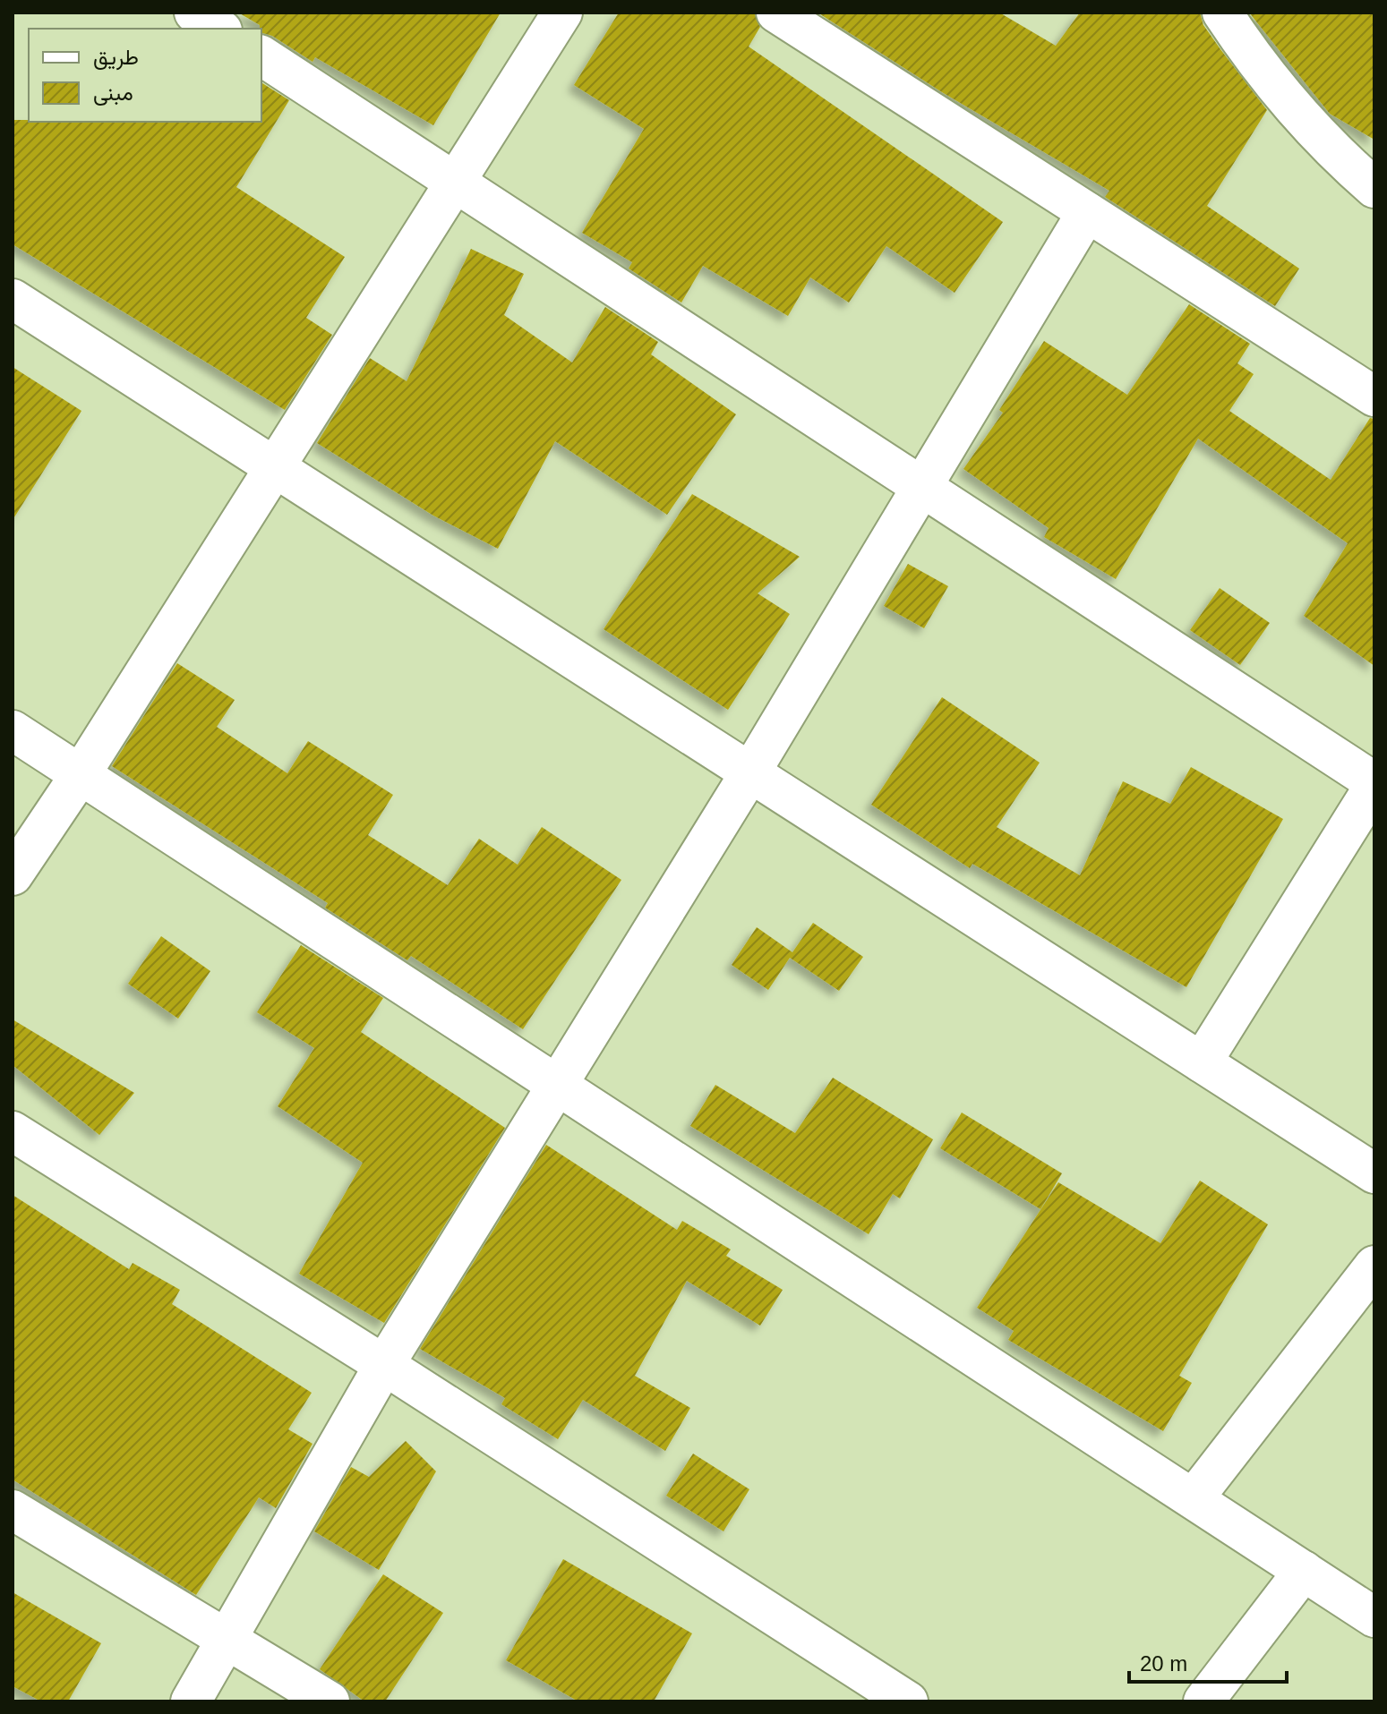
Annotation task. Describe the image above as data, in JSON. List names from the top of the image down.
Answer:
{
  "legend": ["طريق", "مبنى"],
  "scale_bar": "20 m"
}
